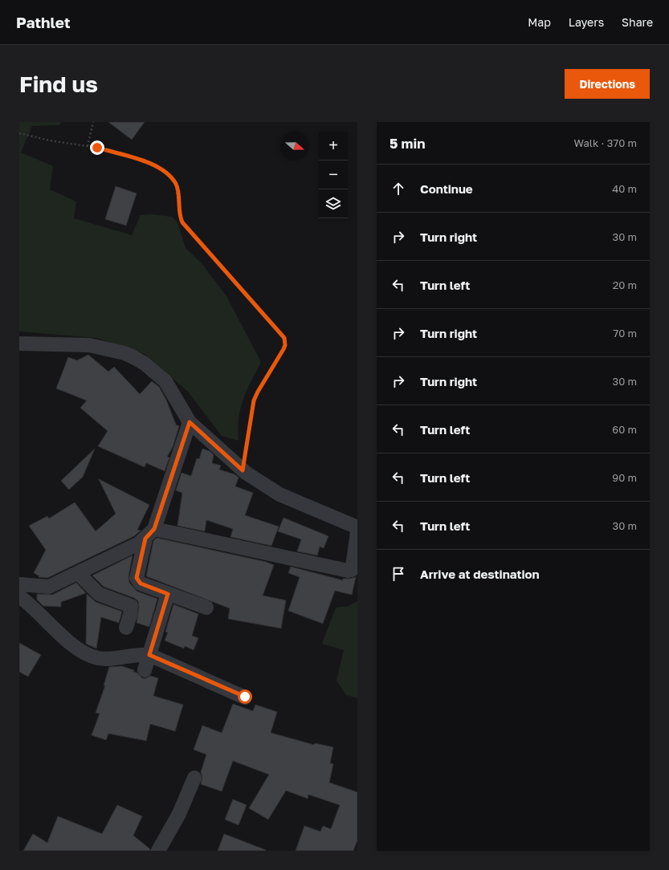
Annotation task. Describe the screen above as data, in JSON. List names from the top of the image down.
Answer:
{
  "north": "right",
  "page": {
    "header": "Pathlet",
    "nav": ["Map", "Layers", "Share"],
    "buttons": "Directions",
    "title": "Find us",
    "heading": ["5 min", "Walk · 370 m"],
    "map_buttons": ["+", "−"],
    "list": [
      ["Continue", "40 m"],
      ["Turn right", "30 m"],
      ["Turn left", "20 m"],
      ["Turn right", "70 m"],
      ["Turn right", "30 m"],
      ["Turn left", "60 m"],
      ["Turn left", "90 m"],
      ["Turn left", "30 m"],
      "Arrive at destination"
    ]
  }
}
